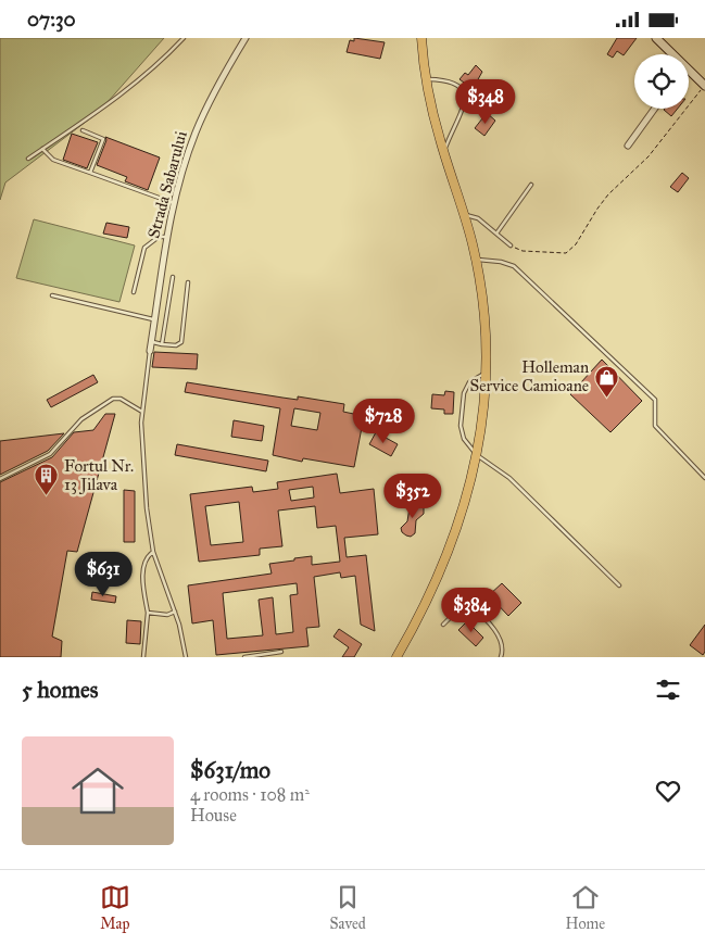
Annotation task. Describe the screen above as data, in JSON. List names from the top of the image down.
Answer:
{
  "streets": {
    "street": ["Strada Sabarului"]
  },
  "places": {
    "shop": ["Holleman Service Camioane"],
    "building": ["Fortul Nr. 13 Jilava"]
  },
  "page": {
    "status": "07:30",
    "price": [
      "$348",
      "$728",
      "$352",
      "$631",
      "$384"
    ],
    "heading": "5 homes",
    "list": [
      {
        "name": "$631/mo",
        "note": "4 rooms · 108 m² · House"
      }
    ],
    "tabs": ["Map", "Saved", "Home"]
  }
}
